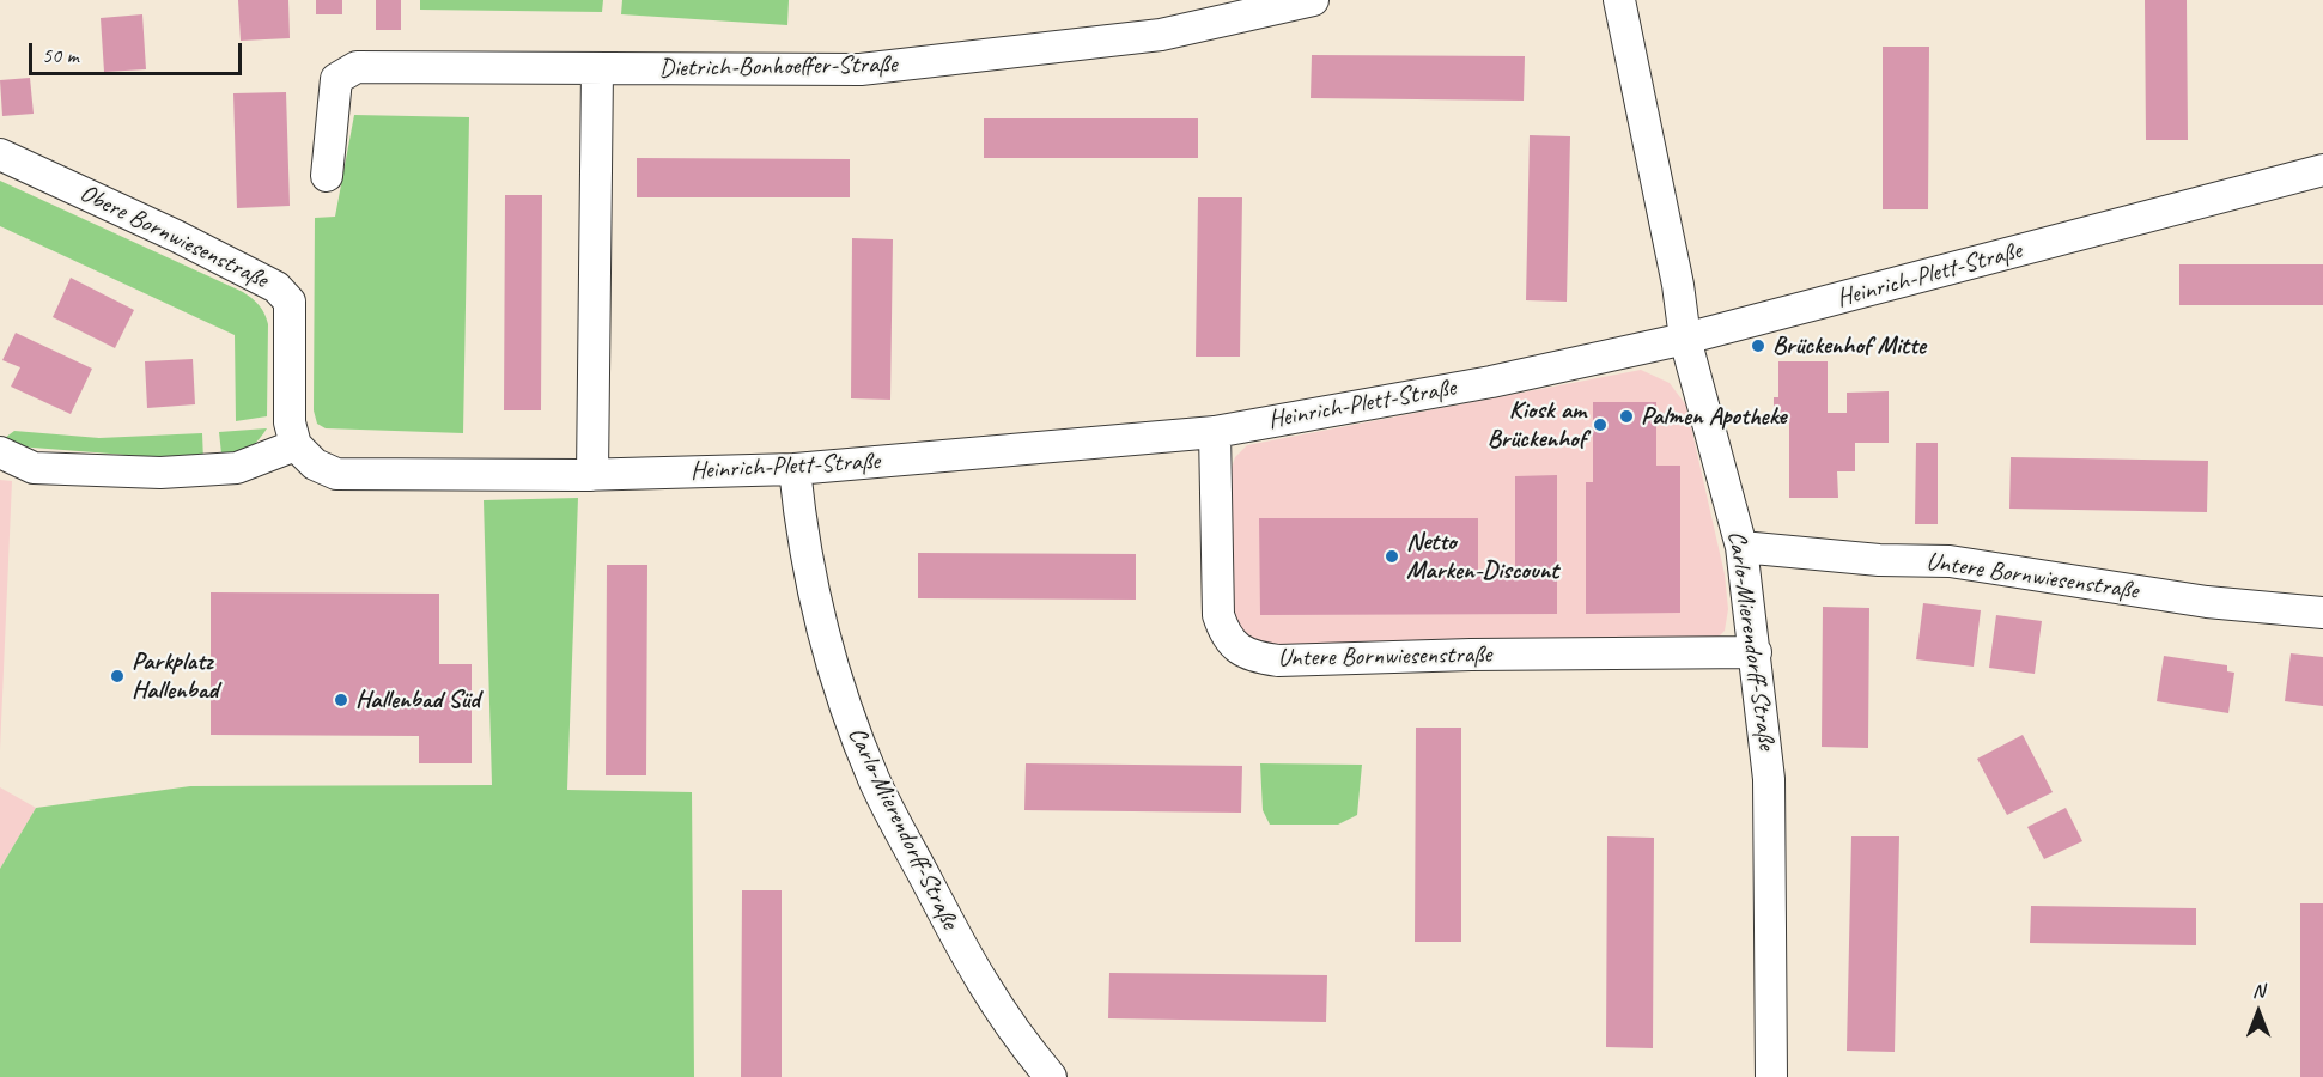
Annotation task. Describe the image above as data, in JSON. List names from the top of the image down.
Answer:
{
  "streets": {
    "street": [
      "Dietrich-Bonhoeffer-Straße",
      "Obere Bornwiesenstraße",
      "Heinrich-Plett-Straße",
      "Untere Bornwiesenstraße",
      "Carlo-Mierendorff-Straße"
    ]
  },
  "crossings": [
    ["Obere Bornwiesenstraße", "Heinrich-Plett-Straße"],
    ["Heinrich-Plett-Straße", "Untere Bornwiesenstraße"],
    ["Heinrich-Plett-Straße", "Carlo-Mierendorff-Straße"],
    ["Untere Bornwiesenstraße", "Carlo-Mierendorff-Straße"]
  ],
  "places": [
    "Brückenhof Mitte",
    "Palmen Apotheke",
    "Kiosk am Brückenhof",
    "Netto Marken-Discount",
    "Parkplatz Hallenbad",
    "Hallenbad Süd"
  ],
  "scale_bar": "50 m",
  "north": "top"
}
